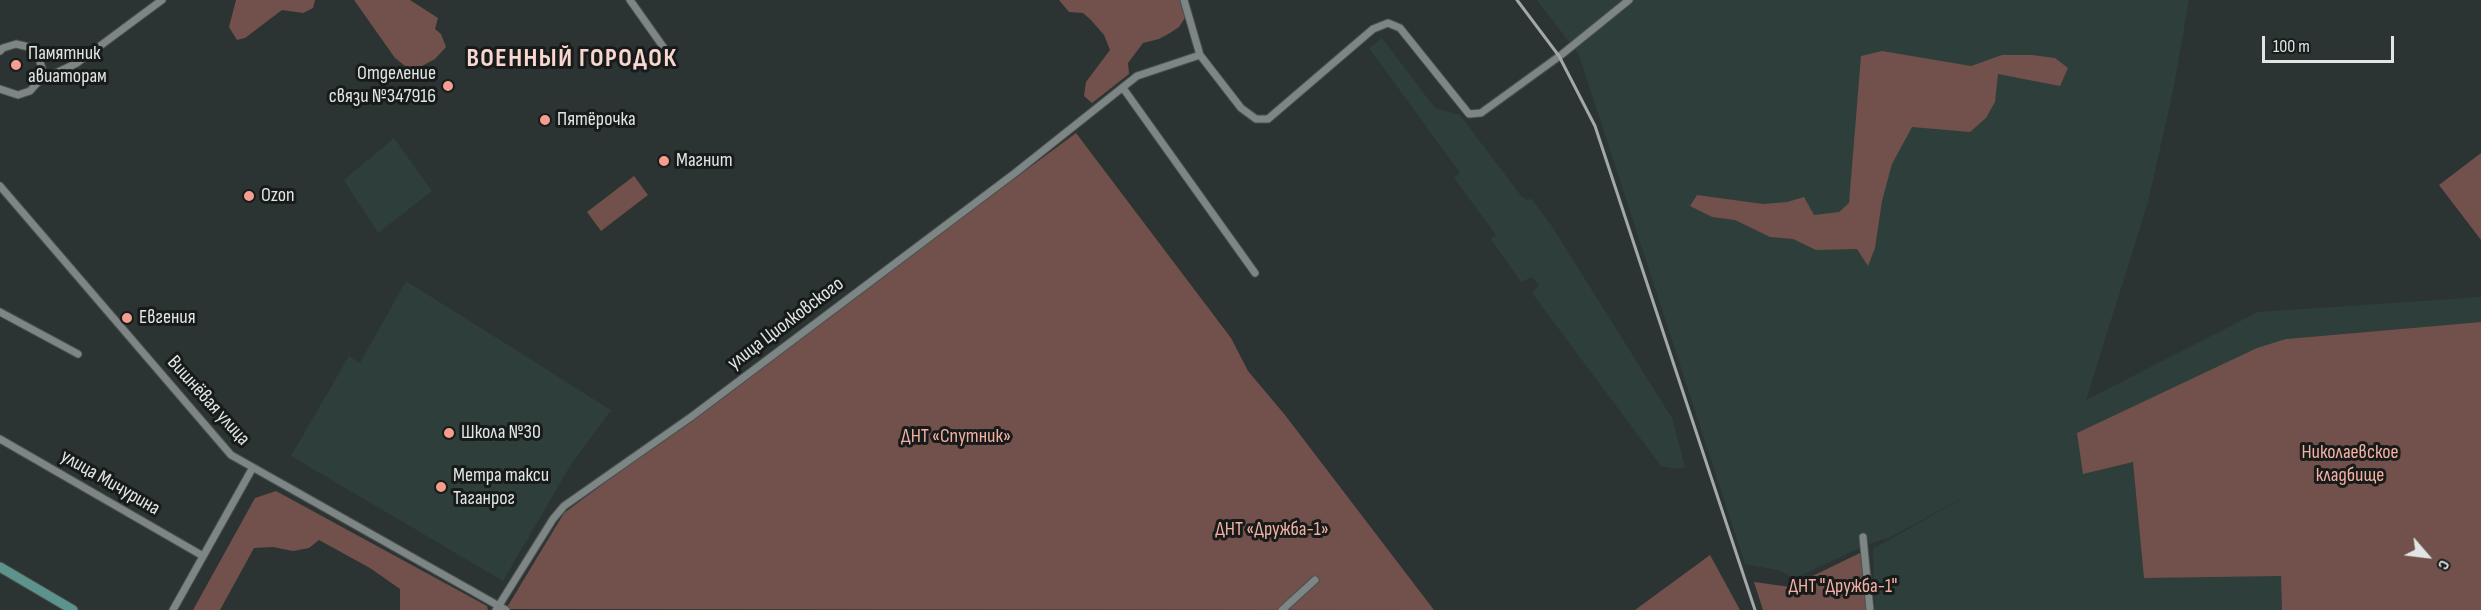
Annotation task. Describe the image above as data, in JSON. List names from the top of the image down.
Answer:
{
  "streets": {
    "street": ["улица Циолковского", "Вишнёвая улица", "улица Мичурина"]
  },
  "crossings": [
    ["улица Циолковского", "Вишнёвая улица"]
  ],
  "districts": ["ВОЕННЫЙ ГОРОДОК"],
  "parks": [
    "ДНТ «Спутник»",
    "Николаевское кладбище",
    "ДНТ «Дружба-1»",
    "ДНТ \"Дружба-1\""
  ],
  "places": [
    "Памятник авиаторам",
    "Отделение связи №347916",
    "Пятёрочка",
    "Магнит",
    "Ozon",
    "Евгения",
    "Школа №30",
    "Метра такси Таганрог"
  ],
  "scale_bar": "100 m",
  "north": "bottom right"
}
